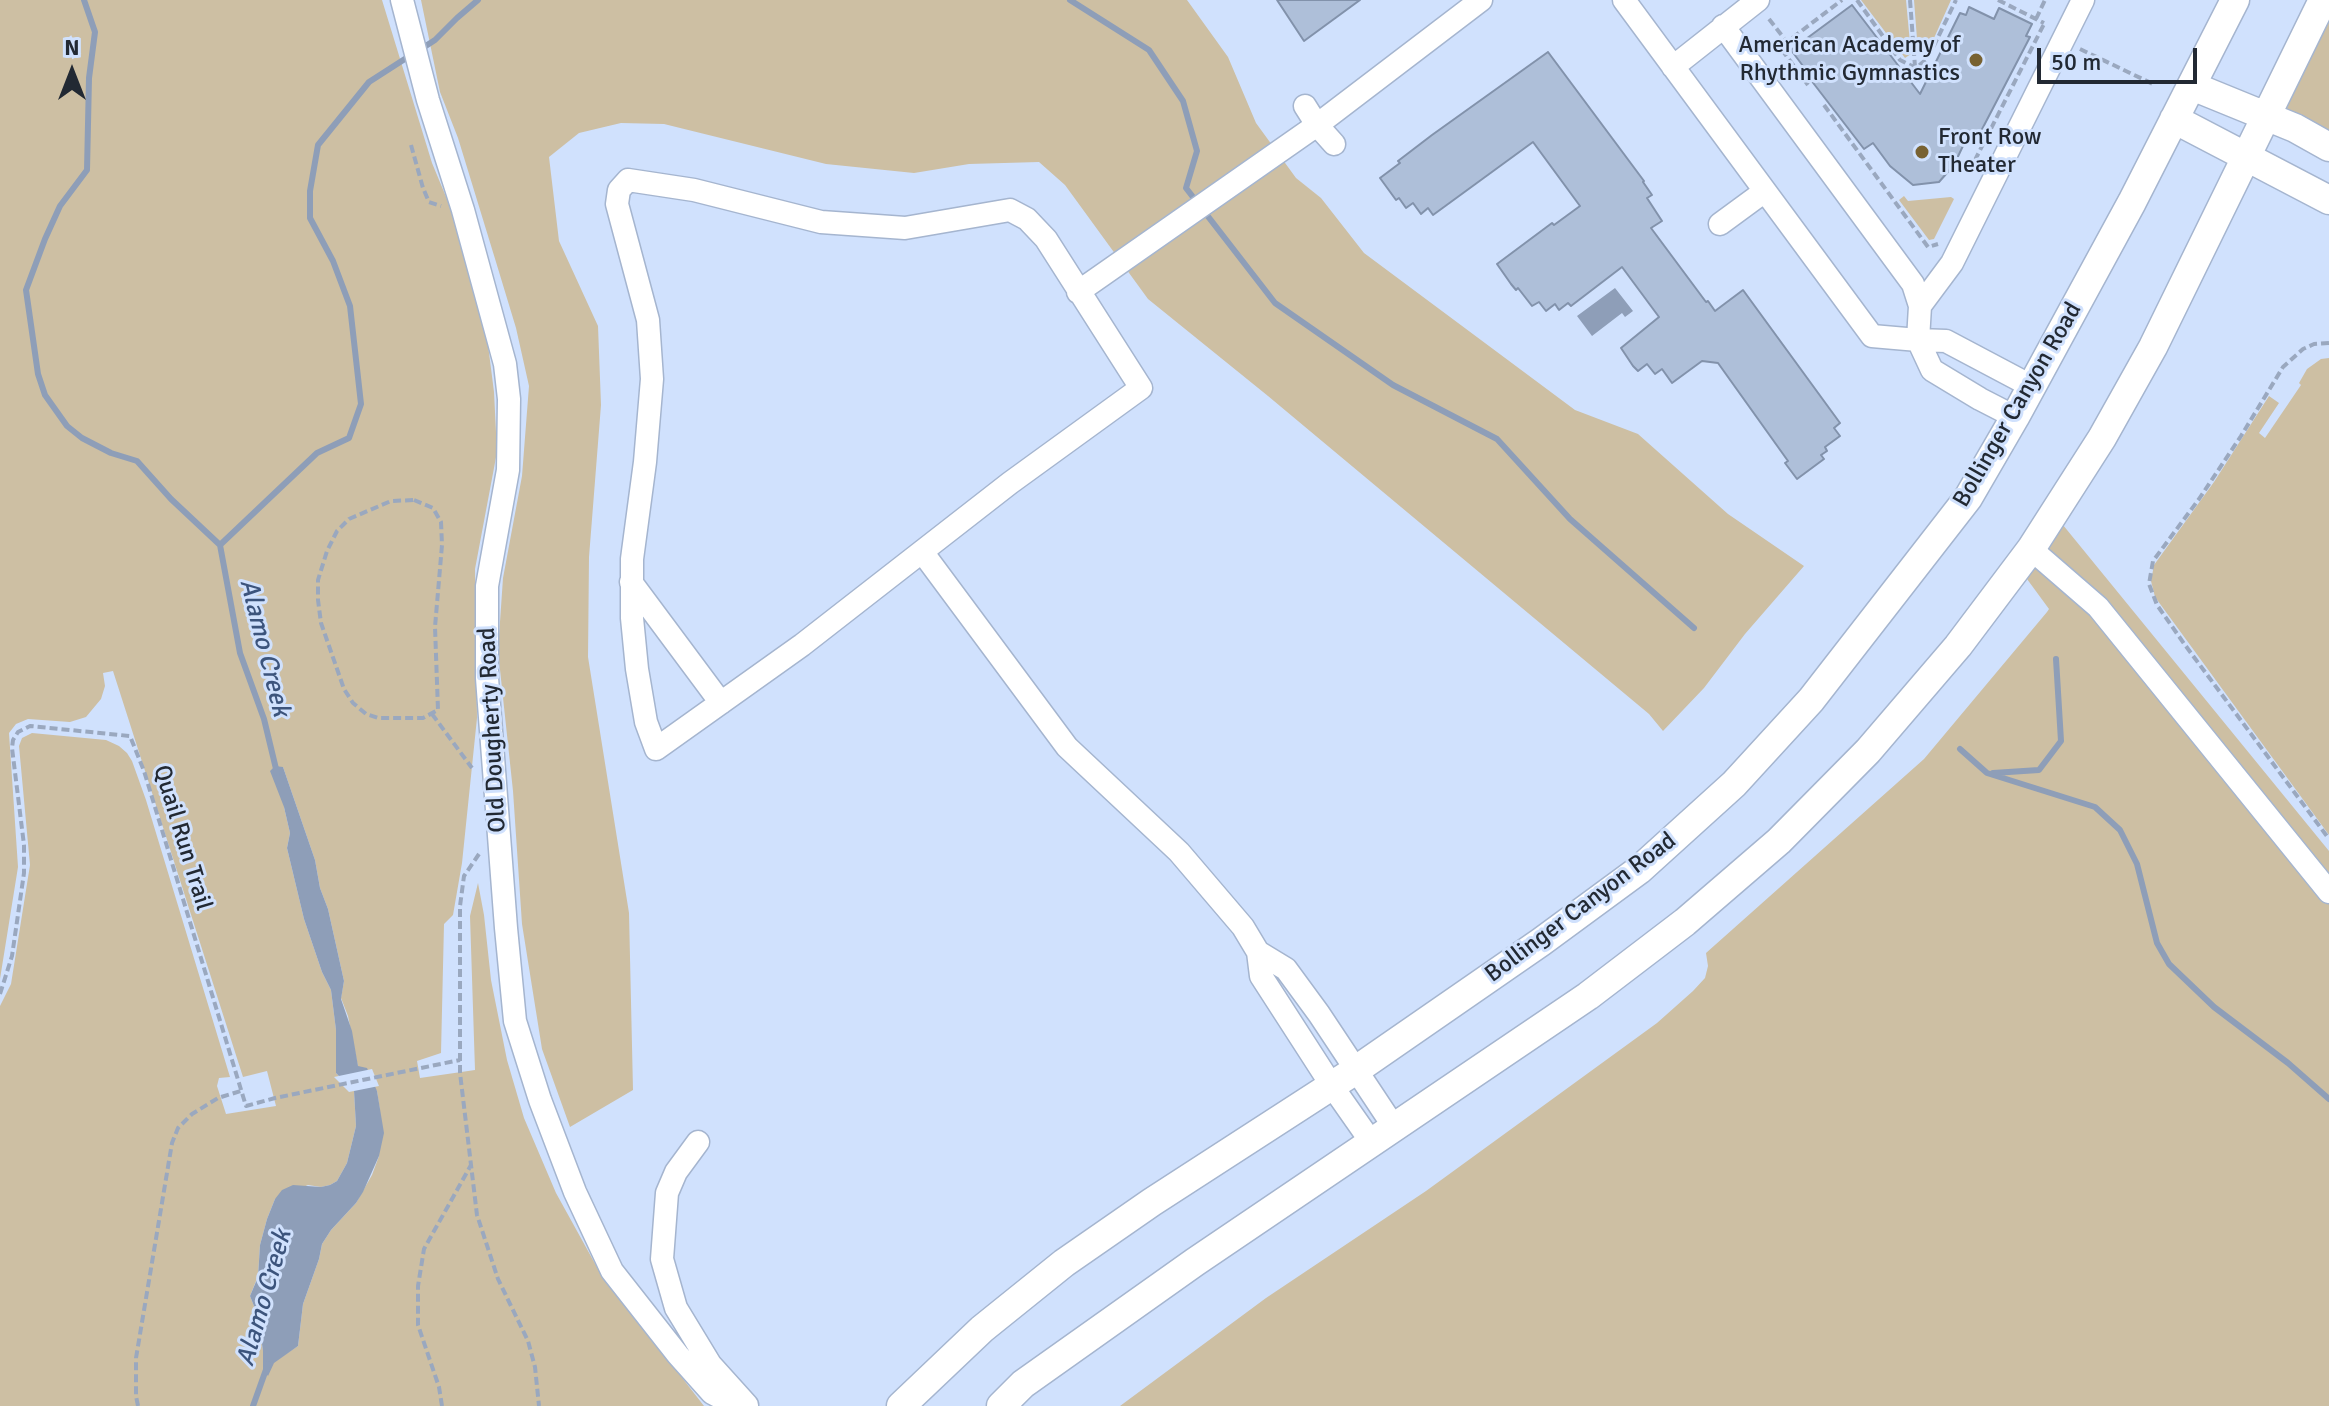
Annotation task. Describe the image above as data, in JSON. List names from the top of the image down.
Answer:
{
  "streets": {
    "main road": ["Bollinger Canyon Road"],
    "street": ["Old Dougherty Road"],
    "path": ["Quail Run Trail"]
  },
  "water": ["Alamo Creek"],
  "places": ["American Academy of Rhythmic Gymnastics", "Front Row Theater"],
  "scale_bar": "50 m",
  "north": "top"
}
